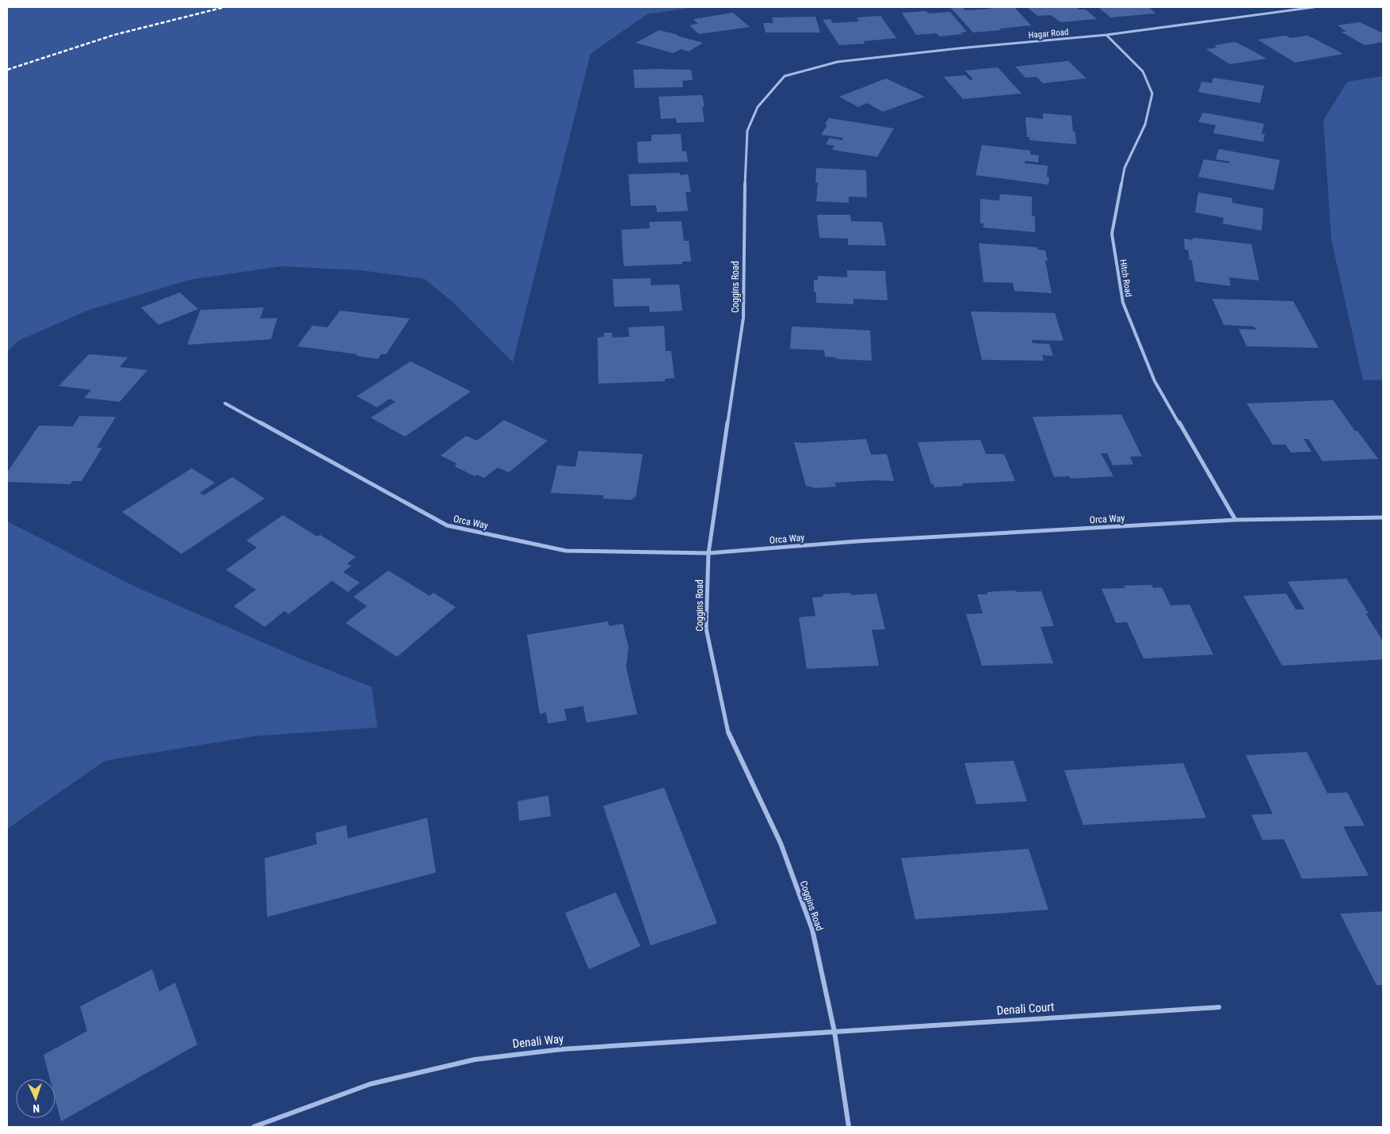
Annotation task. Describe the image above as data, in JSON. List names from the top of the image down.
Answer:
{
  "streets": {
    "street": [
      "Hagar Road",
      "Hitch Road",
      "Coggins Road",
      "Orca Way",
      "Denali Court",
      "Denali Way"
    ]
  },
  "crossings": [
    ["Hagar Road", "Hitch Road"],
    ["Hagar Road", "Coggins Road"],
    ["Hitch Road", "Orca Way"],
    ["Coggins Road", "Orca Way"],
    ["Coggins Road", "Denali Court"],
    ["Coggins Road", "Denali Way"],
    ["Denali Court", "Denali Way"]
  ],
  "north": "bottom"
}
